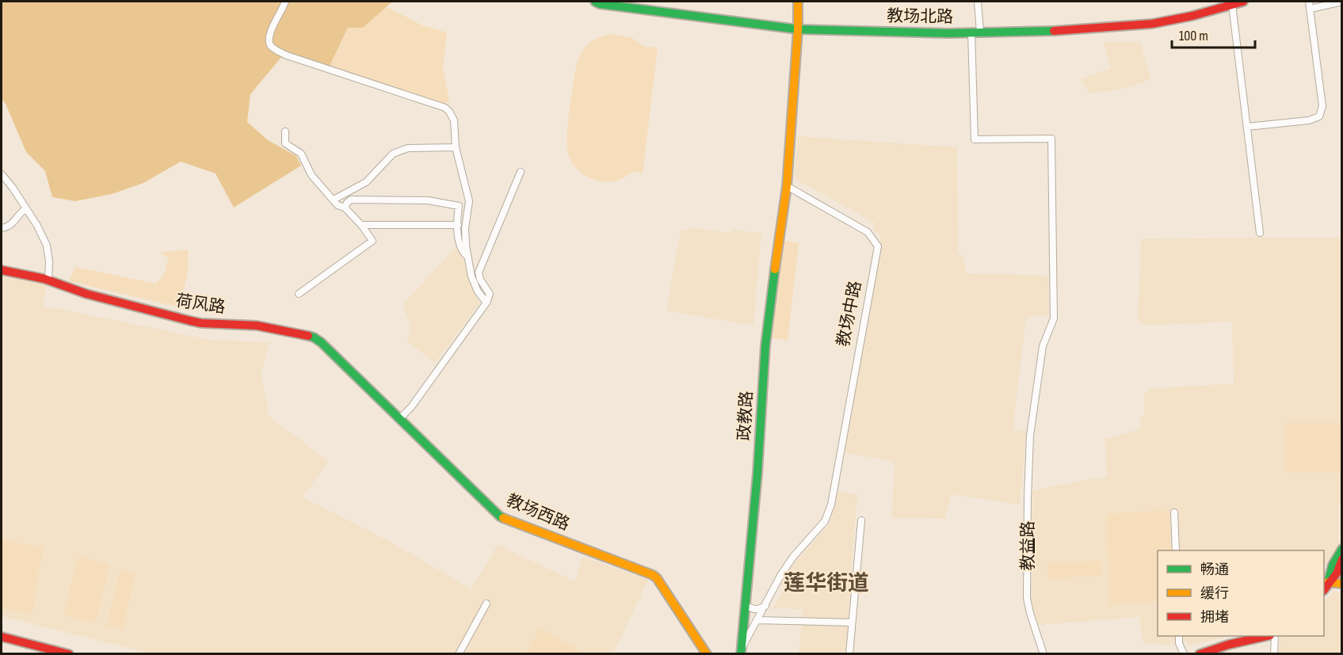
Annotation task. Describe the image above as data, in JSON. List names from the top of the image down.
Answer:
{
  "streets": {
    "street": [
      "教场北路",
      "荷风路",
      "教场中路",
      "政教路",
      "教场西路",
      "教益路"
    ]
  },
  "crossings": [
    ["教场北路", "教益路"],
    ["荷风路", "教场西路"],
    ["教场中路", "政教路"]
  ],
  "districts": ["莲华街道"],
  "legend": ["畅通", "缓行", "拥堵"],
  "scale_bar": "100 m"
}
